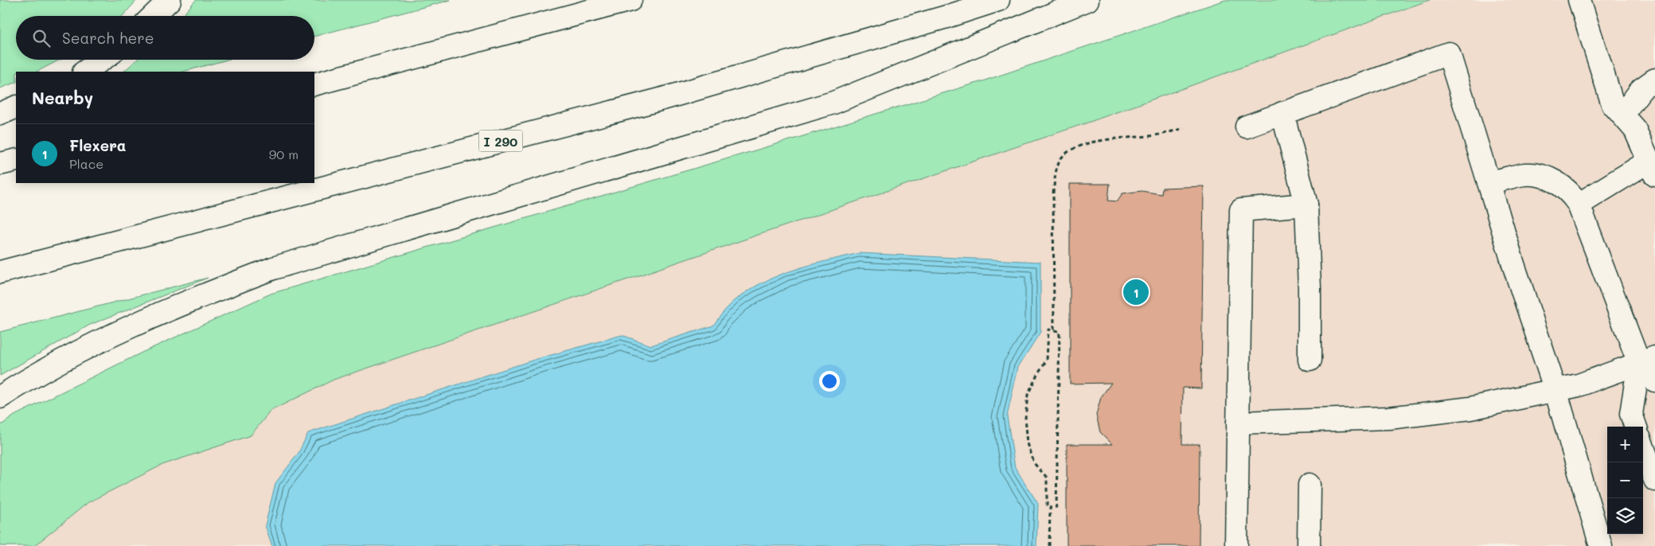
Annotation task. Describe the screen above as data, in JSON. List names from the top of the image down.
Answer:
{
  "streets": {
    "main road": ["I 290"]
  },
  "page": {
    "search": "Search here",
    "heading": "Nearby",
    "list": [
      {
        "mark": "1",
        "name": "Flexera",
        "note": "Place",
        "value": "90 m"
      }
    ],
    "pins": "1",
    "map_buttons": ["+", "−"]
  }
}
